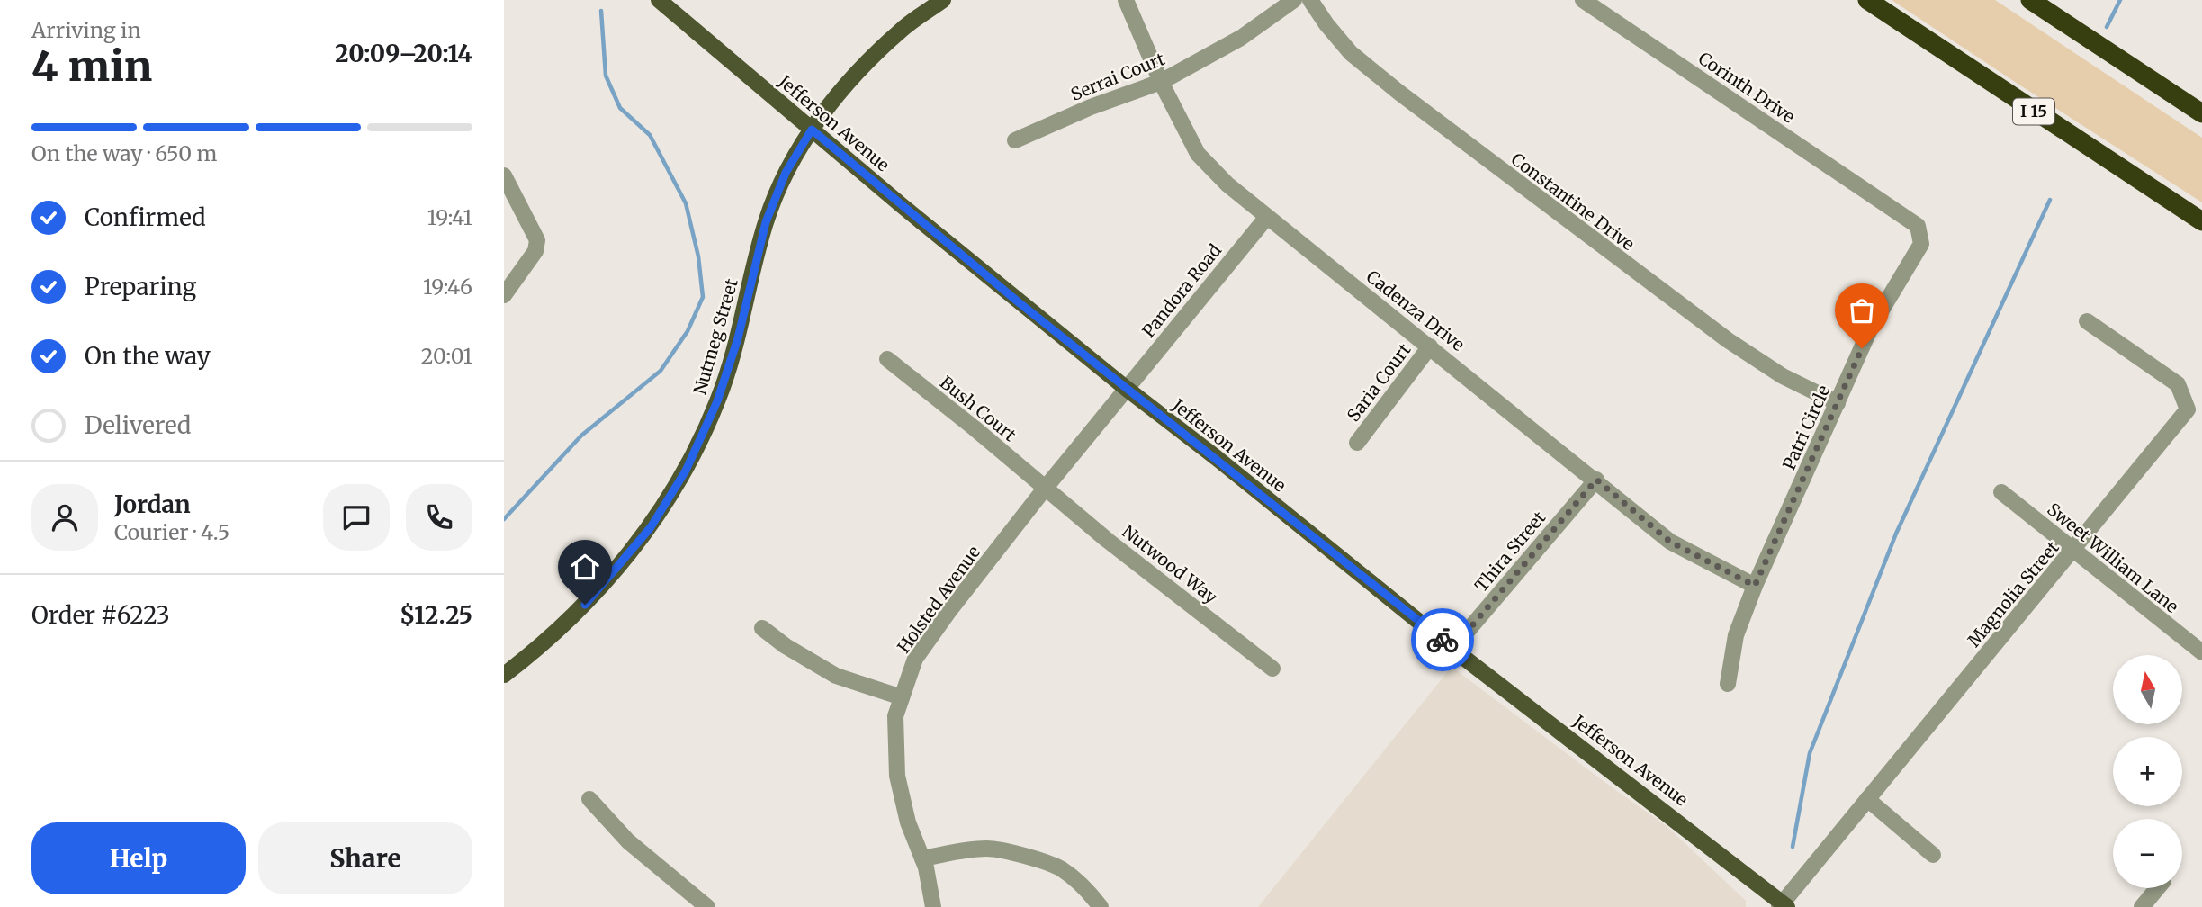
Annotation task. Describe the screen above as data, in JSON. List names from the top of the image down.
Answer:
{
  "streets": {
    "highway": ["I 15"],
    "main road": ["Jefferson Avenue", "Nutmeg Street"],
    "street": [
      "Serrai Court",
      "Corinth Drive",
      "Constantine Drive",
      "Pandora Road",
      "Cadenza Drive",
      "Saria Court",
      "Bush Court",
      "Patri Circle",
      "Thira Street",
      "Sweet William Lane",
      "Nutwood Way",
      "Magnolia Street",
      "Holsted Avenue"
    ]
  },
  "crossings": [
    ["Serrai Court", "Cadenza Drive"],
    ["Corinth Drive", "Patri Circle"],
    ["Jefferson Avenue", "Pandora Road"],
    ["Jefferson Avenue", "Nutmeg Street"],
    ["Jefferson Avenue", "Thira Street"],
    ["Jefferson Avenue", "Magnolia Street"],
    ["Jefferson Avenue", "Holsted Avenue"],
    ["Constantine Drive", "Patri Circle"],
    ["Pandora Road", "Cadenza Drive"],
    ["Pandora Road", "Holsted Avenue"],
    ["Cadenza Drive", "Saria Court"],
    ["Cadenza Drive", "Patri Circle"],
    ["Cadenza Drive", "Thira Street"],
    ["Bush Court", "Nutwood Way"],
    ["Bush Court", "Holsted Avenue"],
    ["Sweet William Lane", "Magnolia Street"],
    ["Nutwood Way", "Holsted Avenue"]
  ],
  "north": "top",
  "page": {
    "heading": ["4 min", "Arriving in", "20:09–20:14"],
    "panel": [
      "Jordan",
      "Courier · 4.5",
      "Order #6223",
      "$12.25"
    ],
    "bar": "On the way · 650 m",
    "list": [
      ["Confirmed", "19:41"],
      ["Preparing", "19:46"],
      ["On the way", "20:01"],
      "Delivered"
    ],
    "map_buttons": ["+", "−"],
    "buttons": ["Help", "Share"]
  }
}
